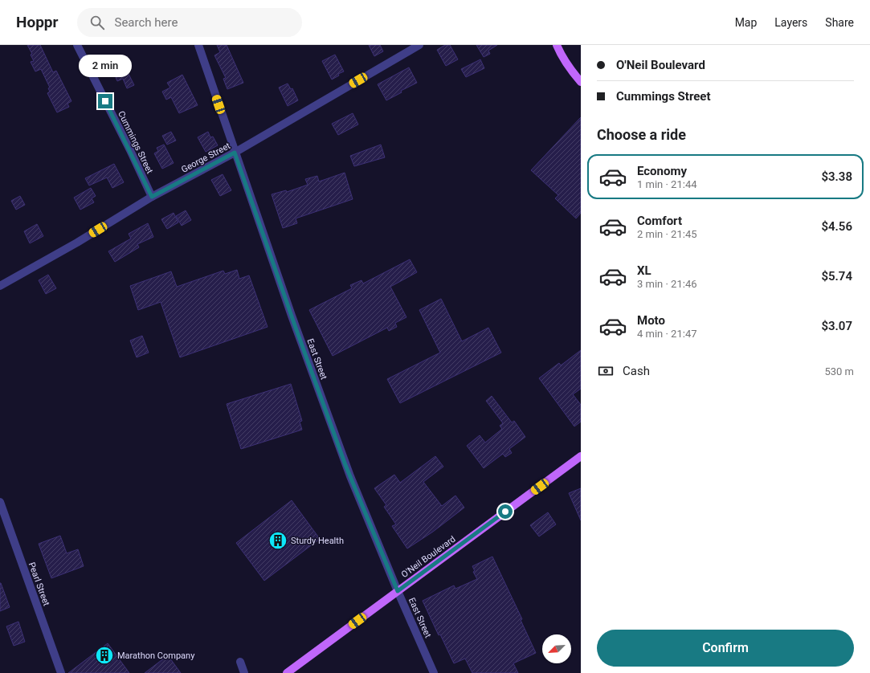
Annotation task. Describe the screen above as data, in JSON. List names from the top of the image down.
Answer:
{
  "streets": {
    "main road": ["O'Neil Boulevard"],
    "street": [
      "Cummings Street",
      "George Street",
      "East Street",
      "Pearl Street"
    ]
  },
  "crossings": [
    ["Cummings Street", "George Street"],
    ["George Street", "East Street"],
    ["East Street", "O'Neil Boulevard"]
  ],
  "places": {
    "building": ["Sturdy Health", "Marathon Company"]
  },
  "north": "bottom left",
  "page": {
    "header": "Hoppr",
    "search": "Search here",
    "nav": ["Map", "Layers", "Share"],
    "banner": ["O'Neil Boulevard", "Cummings Street"],
    "bubble": "2 min",
    "heading": "Choose a ride",
    "list": [
      {
        "name": "Economy",
        "note": "1 min · 21:44",
        "value": "$3.38"
      },
      {
        "name": "Comfort",
        "note": "2 min · 21:45",
        "value": "$4.56"
      },
      {
        "name": "XL",
        "note": "3 min · 21:46",
        "value": "$5.74"
      },
      {
        "name": "Moto",
        "note": "4 min · 21:47",
        "value": "$3.07"
      }
    ],
    "pay": ["Cash", "530 m"],
    "buttons": "Confirm"
  }
}
